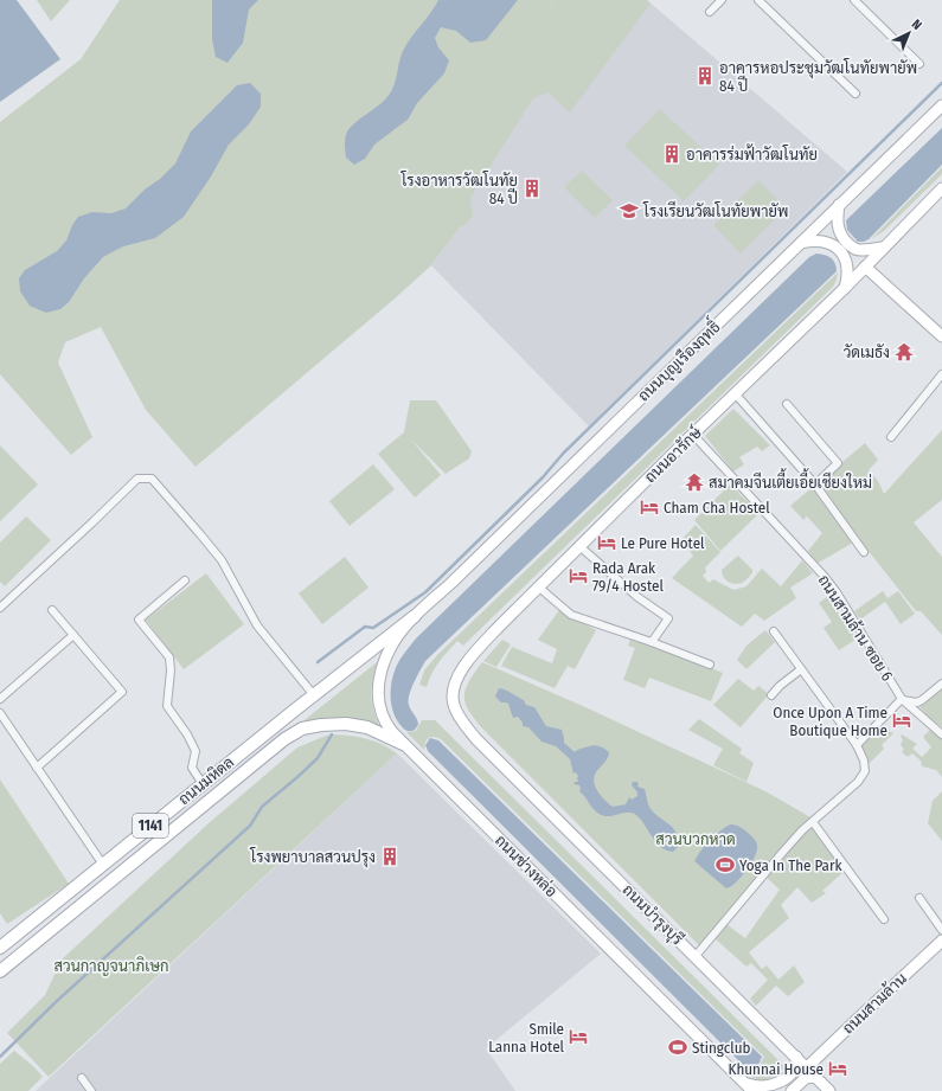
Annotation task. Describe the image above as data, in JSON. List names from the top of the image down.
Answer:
{
  "streets": {
    "main road": [
      "ถนนบุญเรืองฤทธิ์",
      "ถนนอารักษ์",
      "ถนนมหิดล",
      "1141",
      "ถนนช่างหล่อ",
      "ถนนบำรุงบุรี",
      "ถนนสามล้าน"
    ],
    "street": ["ถนนสามล้าน ซอย 6"]
  },
  "crossings": [
    ["ถนนบุญเรืองฤทธิ์", "ถนนมหิดล"],
    ["ถนนบุญเรืองฤทธิ์", "ถนนช่างหล่อ"],
    ["ถนนอารักษ์", "ถนนสามล้าน ซอย 6"],
    ["ถนนอารักษ์", "ถนนบำรุงบุรี"],
    ["ถนนมหิดล", "ถนนช่างหล่อ"],
    ["ถนนบำรุงบุรี", "ถนนสามล้าน"]
  ],
  "parks": ["สวนบวกหาด", "สวนกาญจนาภิเษก"],
  "places": {
    "building": [
      "อาคารหอประชุมวัฒโนทัยพายัพ 84 ปี",
      "อาคารร่มฟ้าวัฒโนทัย",
      "โรงอาหารวัฒโนทัย 84 ปี",
      "โรงพยาบาลสวนปรุง"
    ],
    "school or university": ["โรงเรียนวัฒโนทัยพายัพ"],
    "temple": ["วัดเมธัง", "สมาคมจีนเตี้ยเอี้ยเชียงใหม่"],
    "hotel": [
      "Cham Cha Hostel",
      "Le Pure Hotel",
      "Rada Arak 79/4 Hostel",
      "Once Upon A Time Boutique Home",
      "Smile Lanna Hotel",
      "Khunnai House"
    ],
    "sports": ["Yoga In The Park", "Stingclub"]
  },
  "north": "top right"
}
